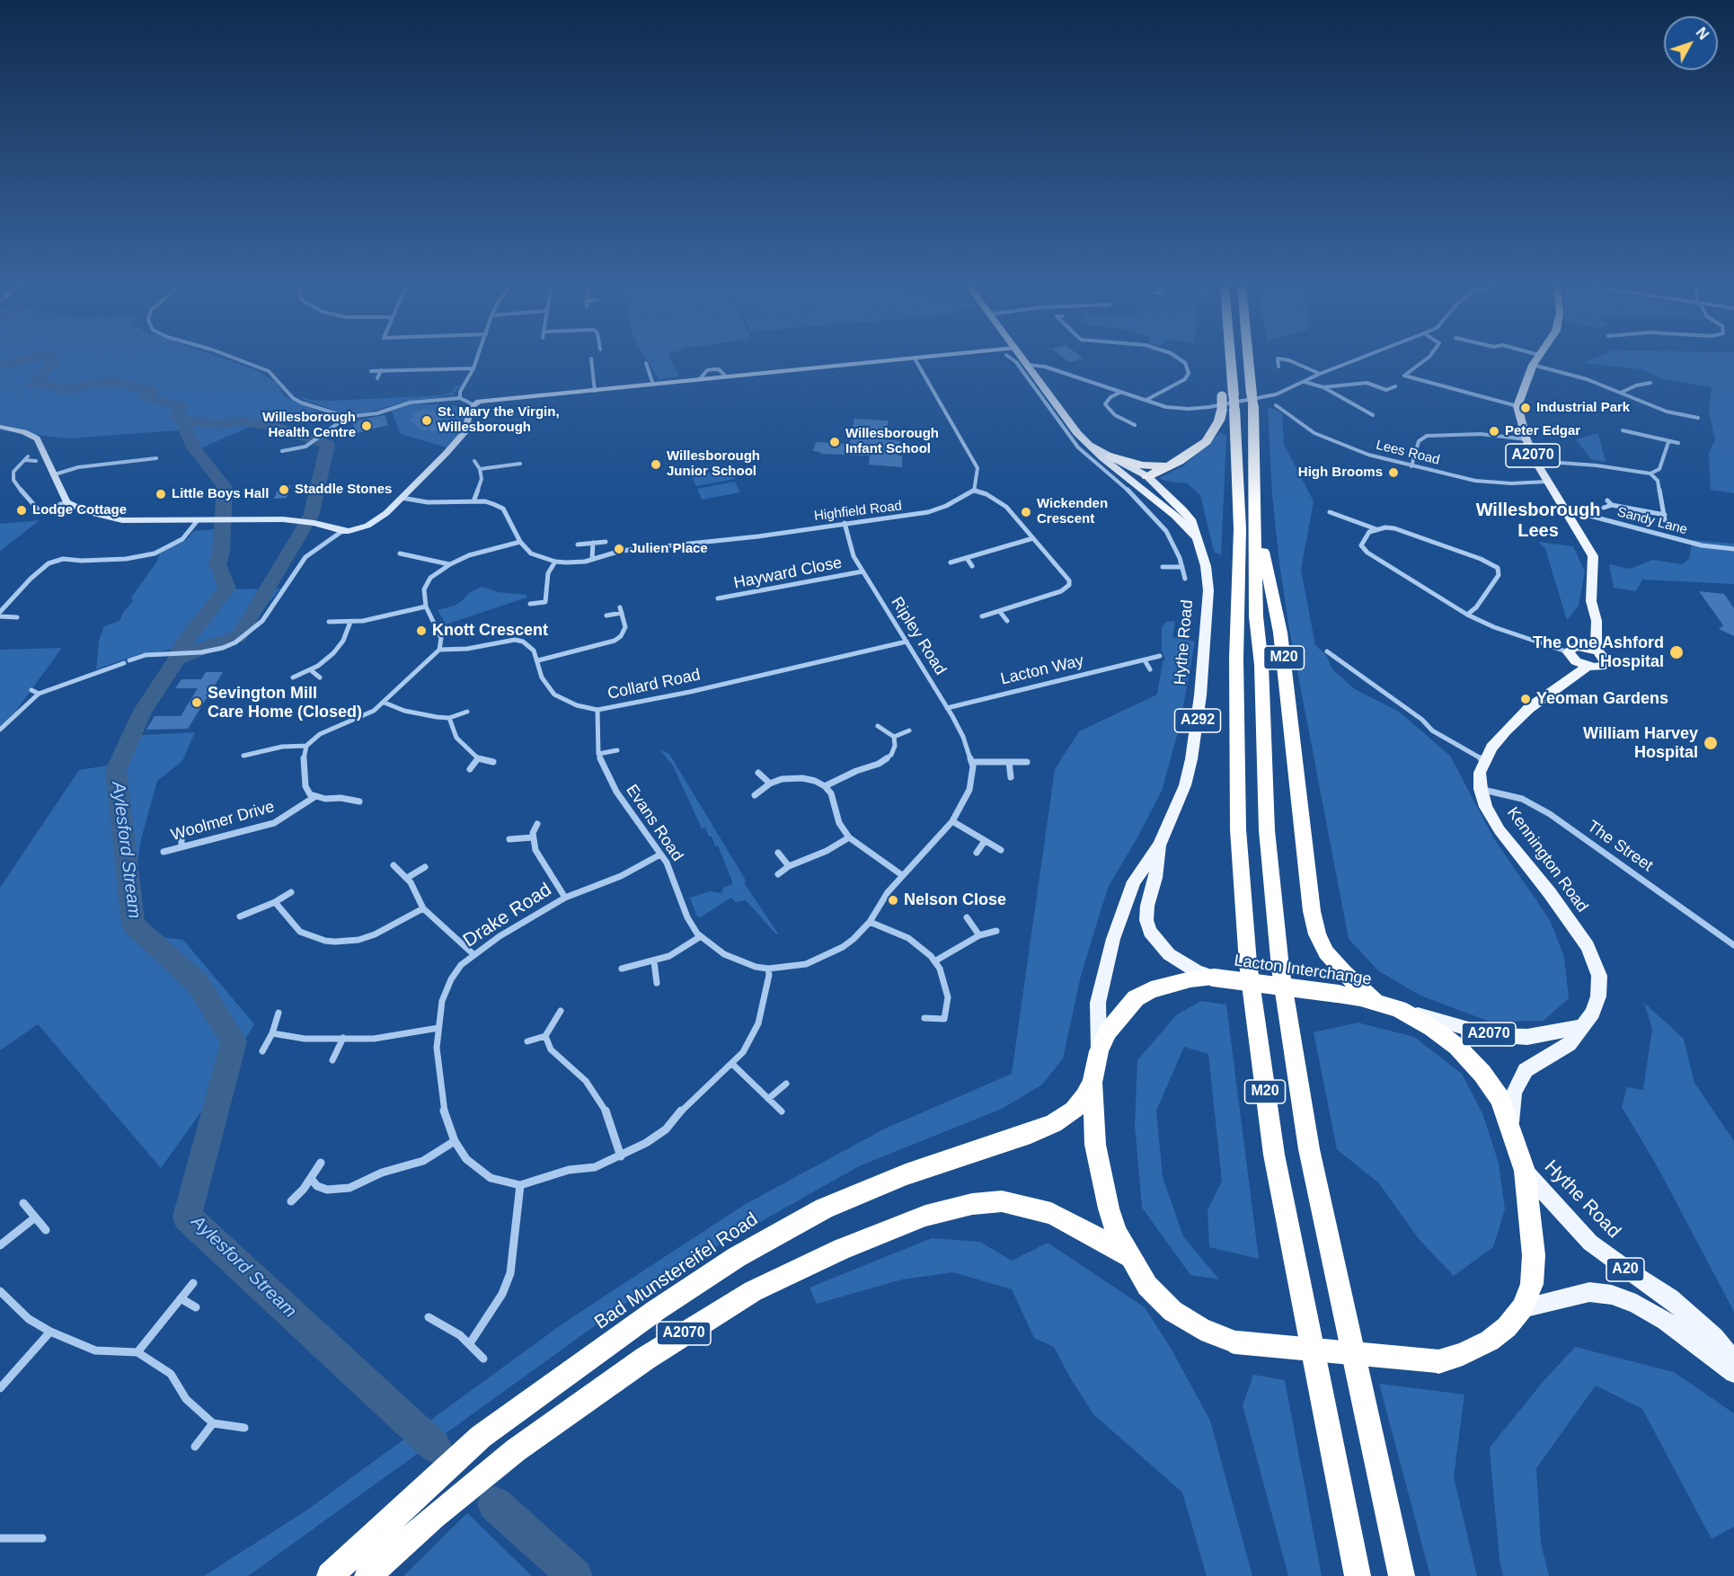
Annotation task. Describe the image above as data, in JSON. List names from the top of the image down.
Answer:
{
  "streets": {
    "highway": [
      "A2070",
      "M20",
      "Lacton Interchange",
      "Bad Munstereifel Road"
    ],
    "main road": [
      "Hythe Road",
      "A292",
      "Kennington Road",
      "A20"
    ],
    "street": [
      "Lees Road",
      "Highfield Road",
      "Sandy Lane",
      "Hayward Close",
      "Ripley Road",
      "Lacton Way",
      "Collard Road",
      "Woolmer Drive",
      "Evans Road",
      "The Street",
      "Drake Road"
    ]
  },
  "crossings": [
    ["Lees Road", "A2070"],
    ["A2070", "Sandy Lane"],
    ["A2070", "M20"],
    ["A2070", "Kennington Road"],
    ["A2070", "Lacton Interchange"],
    ["Highfield Road", "Ripley Road"],
    ["Hayward Close", "Ripley Road"],
    ["Ripley Road", "Lacton Way"],
    ["Ripley Road", "Collard Road"],
    ["Ripley Road", "Evans Road"],
    ["Ripley Road", "Drake Road"],
    ["Hythe Road", "M20"],
    ["Hythe Road", "Lacton Interchange"],
    ["M20", "Lacton Interchange"],
    ["Collard Road", "Evans Road"],
    ["Evans Road", "Drake Road"],
    ["The Street", "Kennington Road"],
    ["Kennington Road", "Lacton Interchange"],
    ["Lacton Interchange", "A20"],
    ["Lacton Interchange", "Bad Munstereifel Road"]
  ],
  "districts": ["Willesborough Lees"],
  "water": ["Aylesford Stream"],
  "places": [
    "Industrial Park",
    "St. Mary the Virgin, Willesborough",
    "Willesborough Health Centre",
    "Peter Edgar",
    "Willesborough Infant School",
    "Willesborough Junior School",
    "High Brooms",
    "Staddle Stones",
    "Little Boys Hall",
    "Lodge Cottage",
    "Wickenden Crescent",
    "Julien Place",
    "Knott Crescent",
    "The One Ashford Hospital",
    "Yeoman Gardens",
    "Sevington Mill Care Home (Closed)",
    "William Harvey Hospital",
    "Nelson Close"
  ],
  "north": "top right"
}
